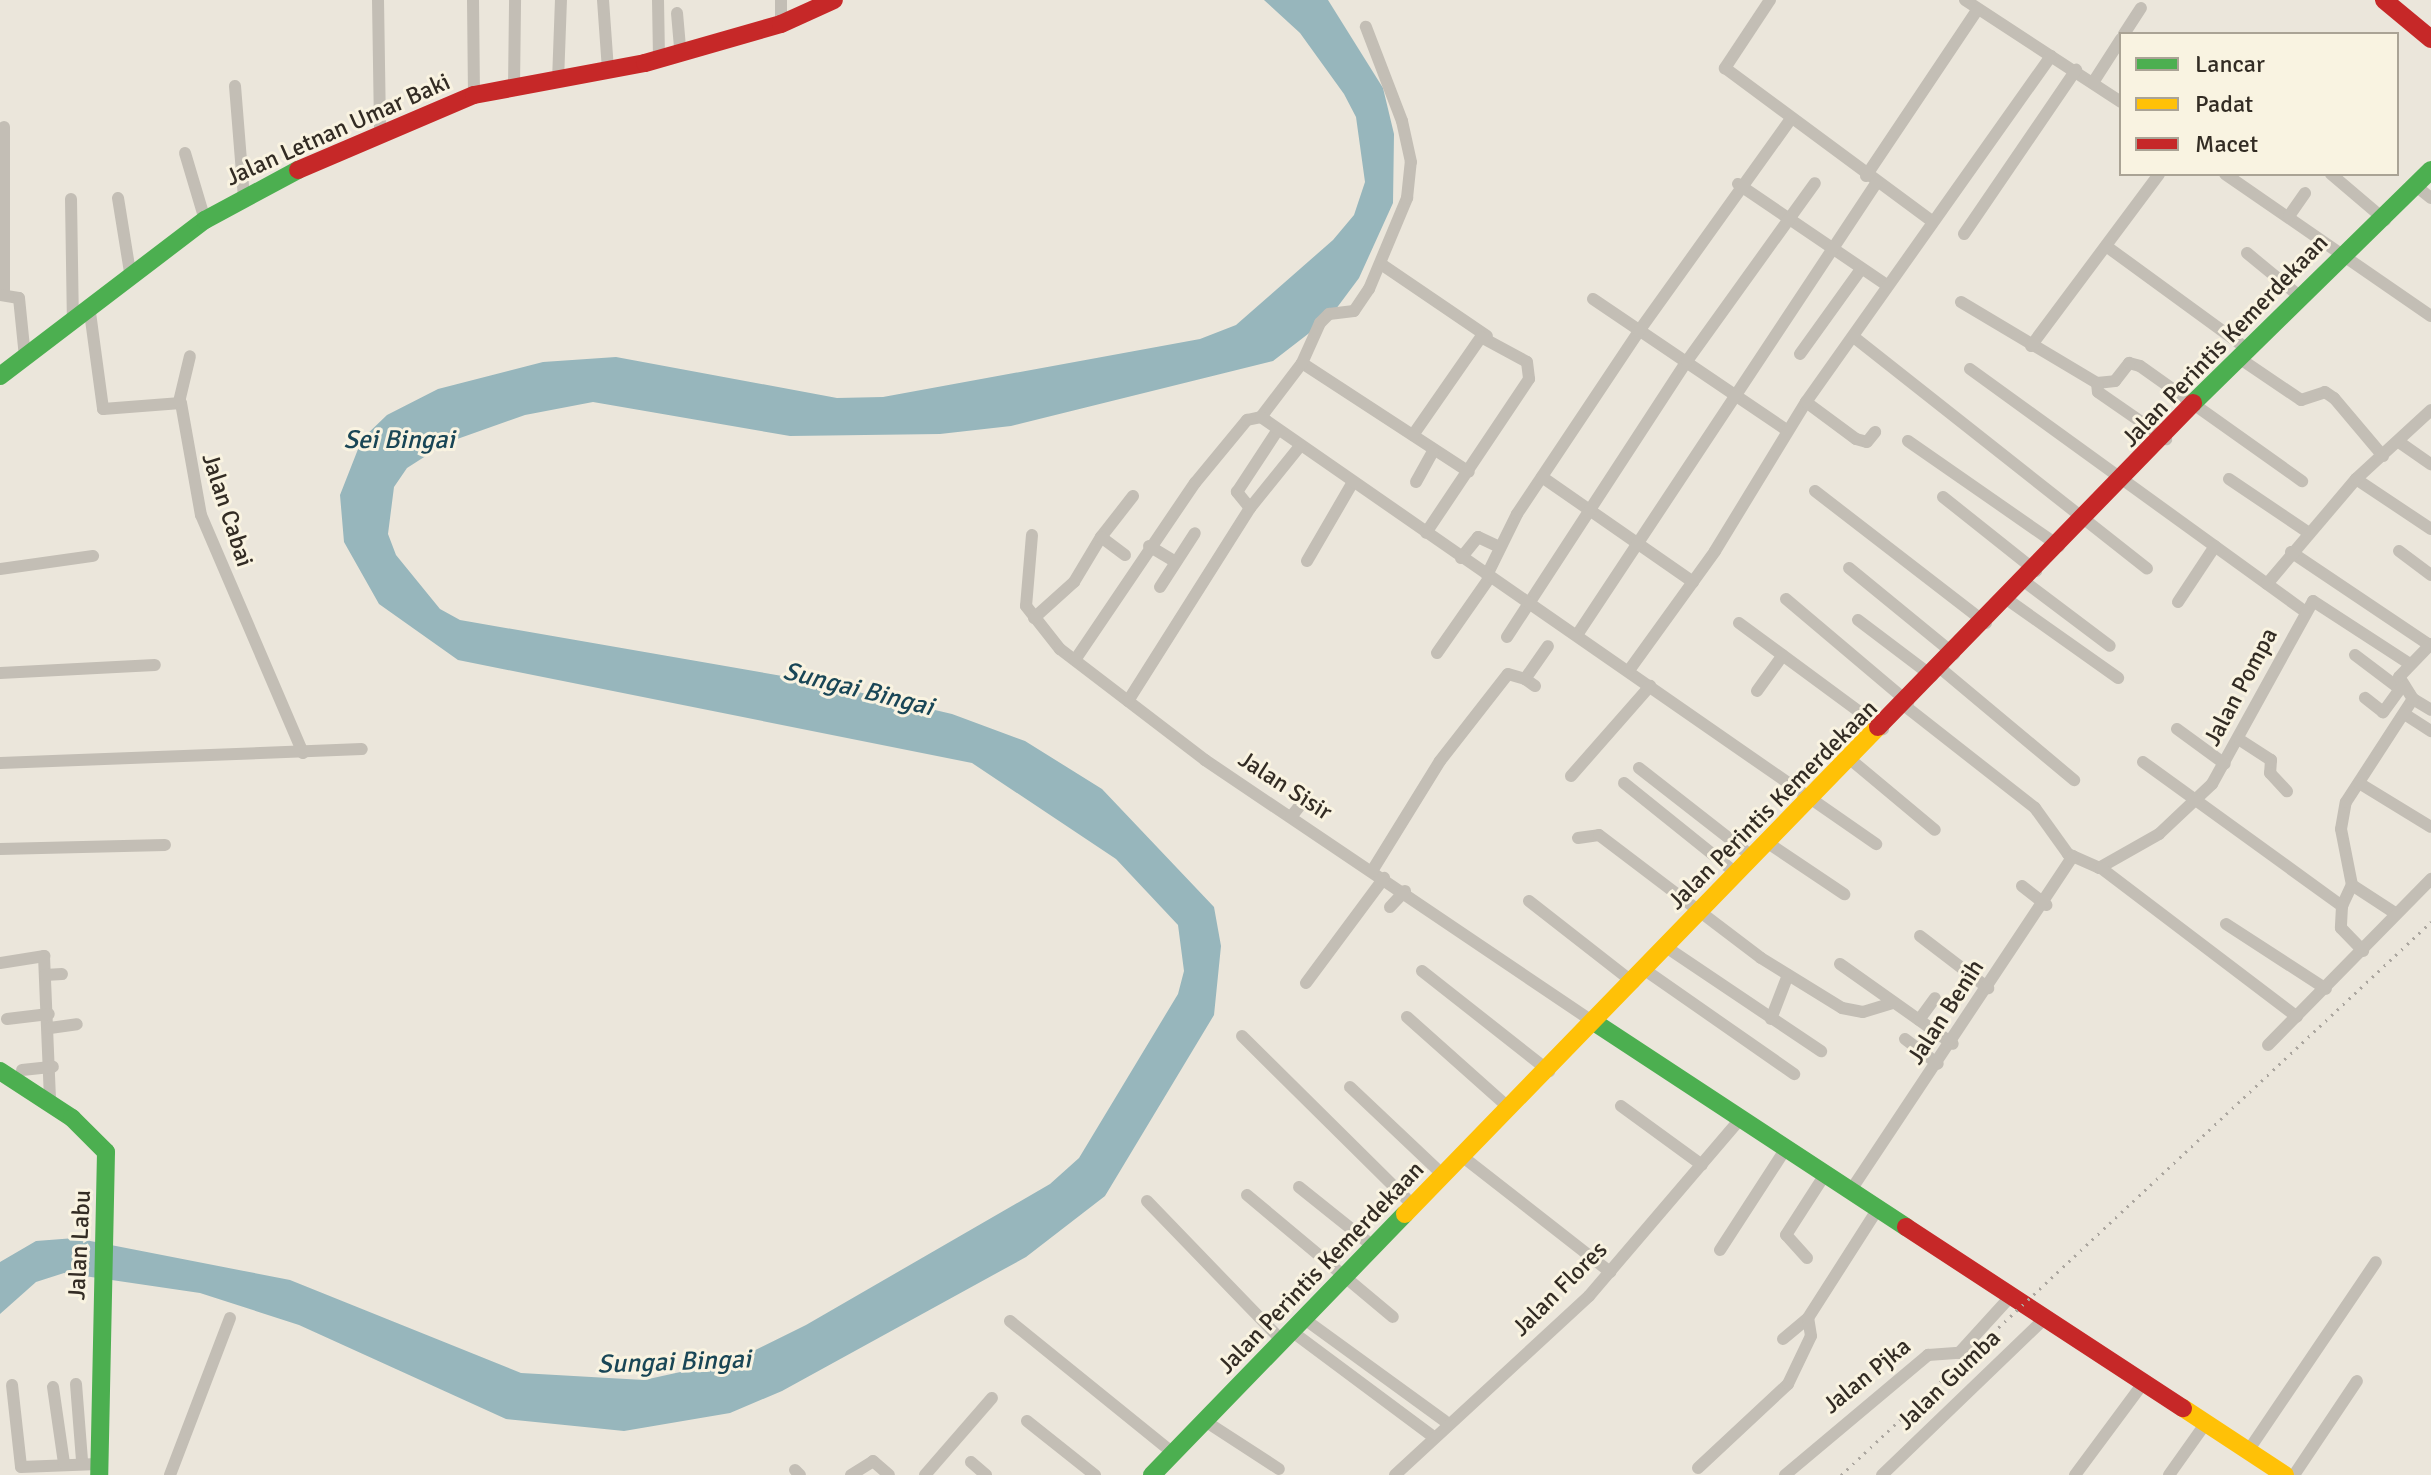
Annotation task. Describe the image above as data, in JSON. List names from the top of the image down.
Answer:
{
  "streets": {
    "street": [
      "Jalan Letnan Umar Baki",
      "Jalan Perintis Kemerdekaan",
      "Jalan Cabai",
      "Jalan Pompa",
      "Jalan Sisir",
      "Jalan Benih",
      "Jalan Labu",
      "Jalan Flores",
      "Jalan Pjka",
      "Jalan Gumba"
    ]
  },
  "crossings": [
    ["Jalan Perintis Kemerdekaan", "Jalan Pompa"],
    ["Jalan Perintis Kemerdekaan", "Jalan Sisir"]
  ],
  "water": ["Sei Bingai", "Sungai Bingai"],
  "legend": ["Lancar", "Padat", "Macet"]
}
